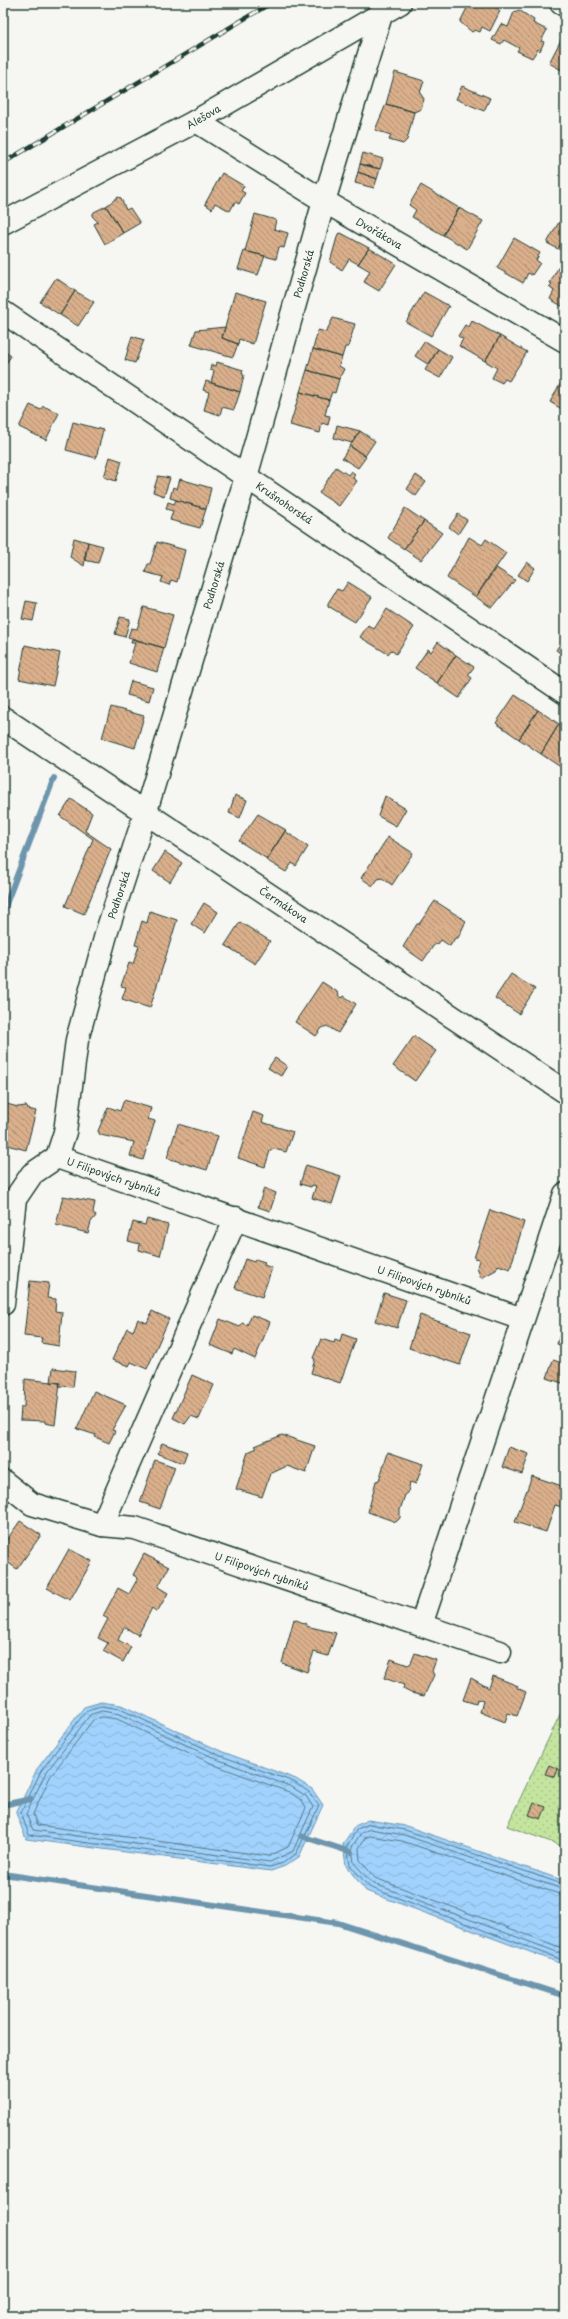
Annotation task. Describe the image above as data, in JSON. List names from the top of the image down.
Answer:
{
  "streets": {
    "street": [
      "Alešova",
      "Dvořákova",
      "Podhorská",
      "Krušnohorská",
      "Čermákova",
      "U Filipových rybníků"
    ]
  },
  "crossings": [
    ["Alešova", "Dvořákova"],
    ["Alešova", "Podhorská"],
    ["Dvořákova", "Podhorská"],
    ["Podhorská", "Krušnohorská"],
    ["Podhorská", "Čermákova"],
    ["Podhorská", "U Filipových rybníků"]
  ]
}
